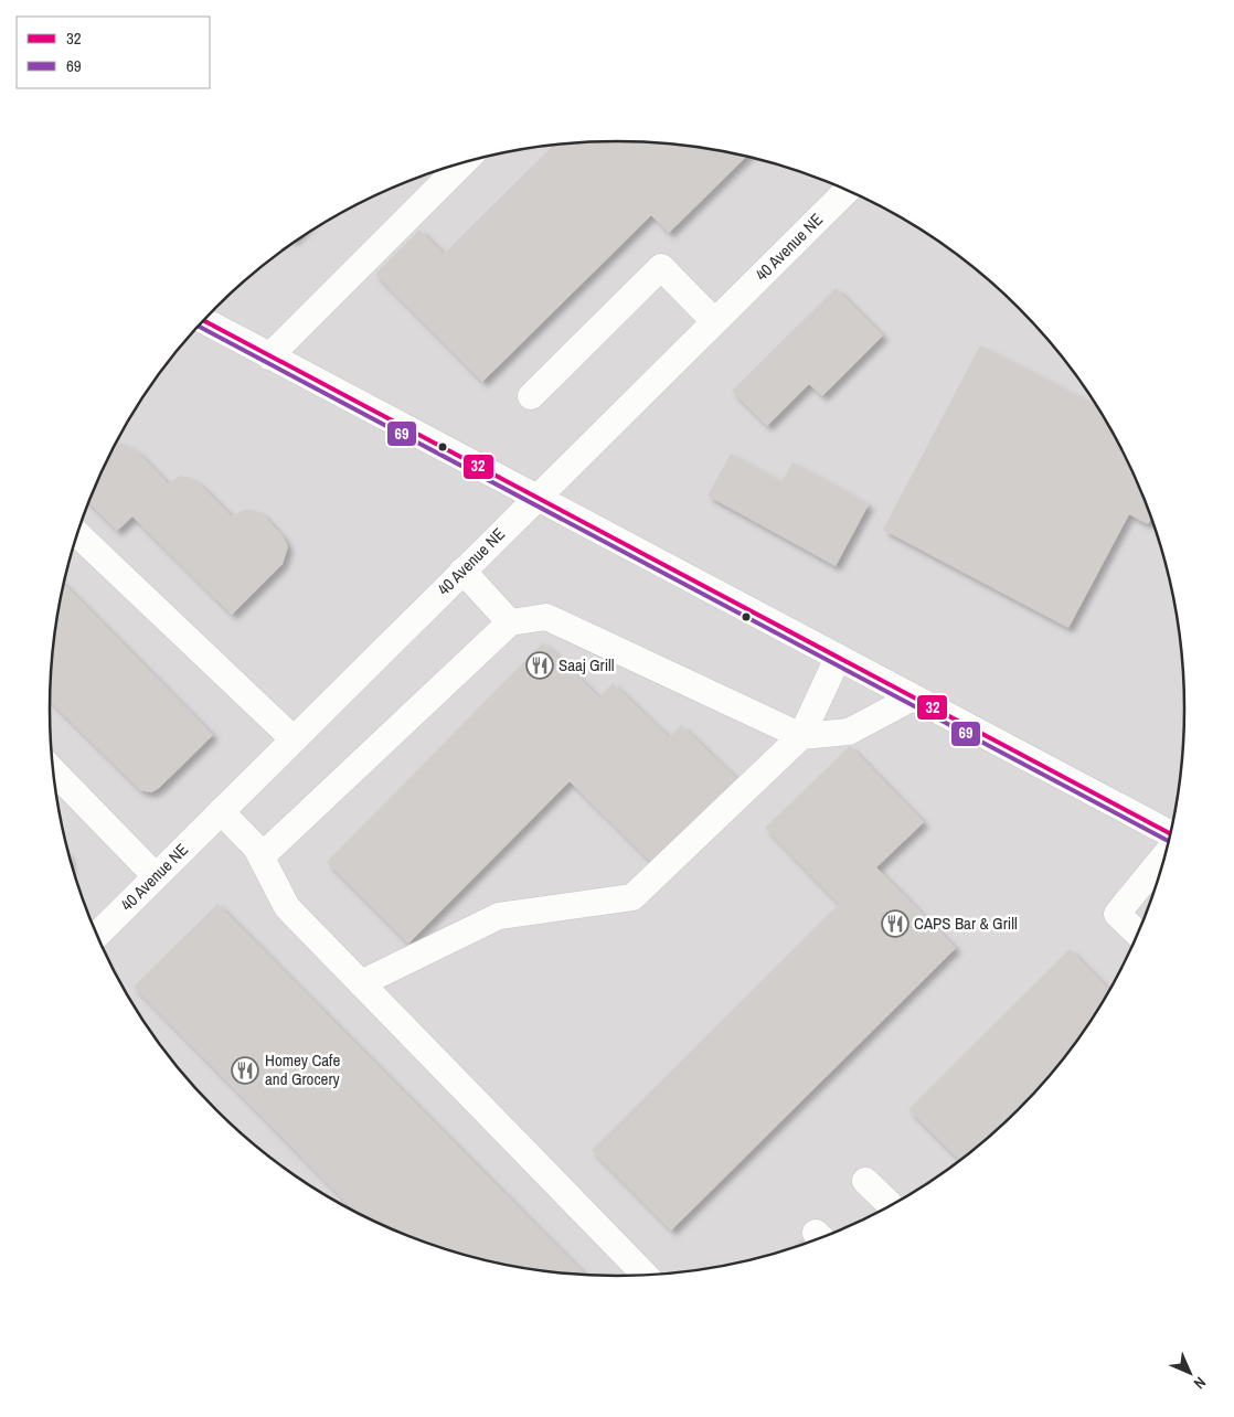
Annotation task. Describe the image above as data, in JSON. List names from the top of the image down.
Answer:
{
  "streets": {
    "street": ["40 Avenue NE"]
  },
  "places": {
    "restaurant": ["Saaj Grill", "CAPS Bar & Grill", "Homey Cafe and Grocery"]
  },
  "lines": ["transit line 32", "transit line 69"],
  "legend": ["32", "69"],
  "north": "bottom right"
}
